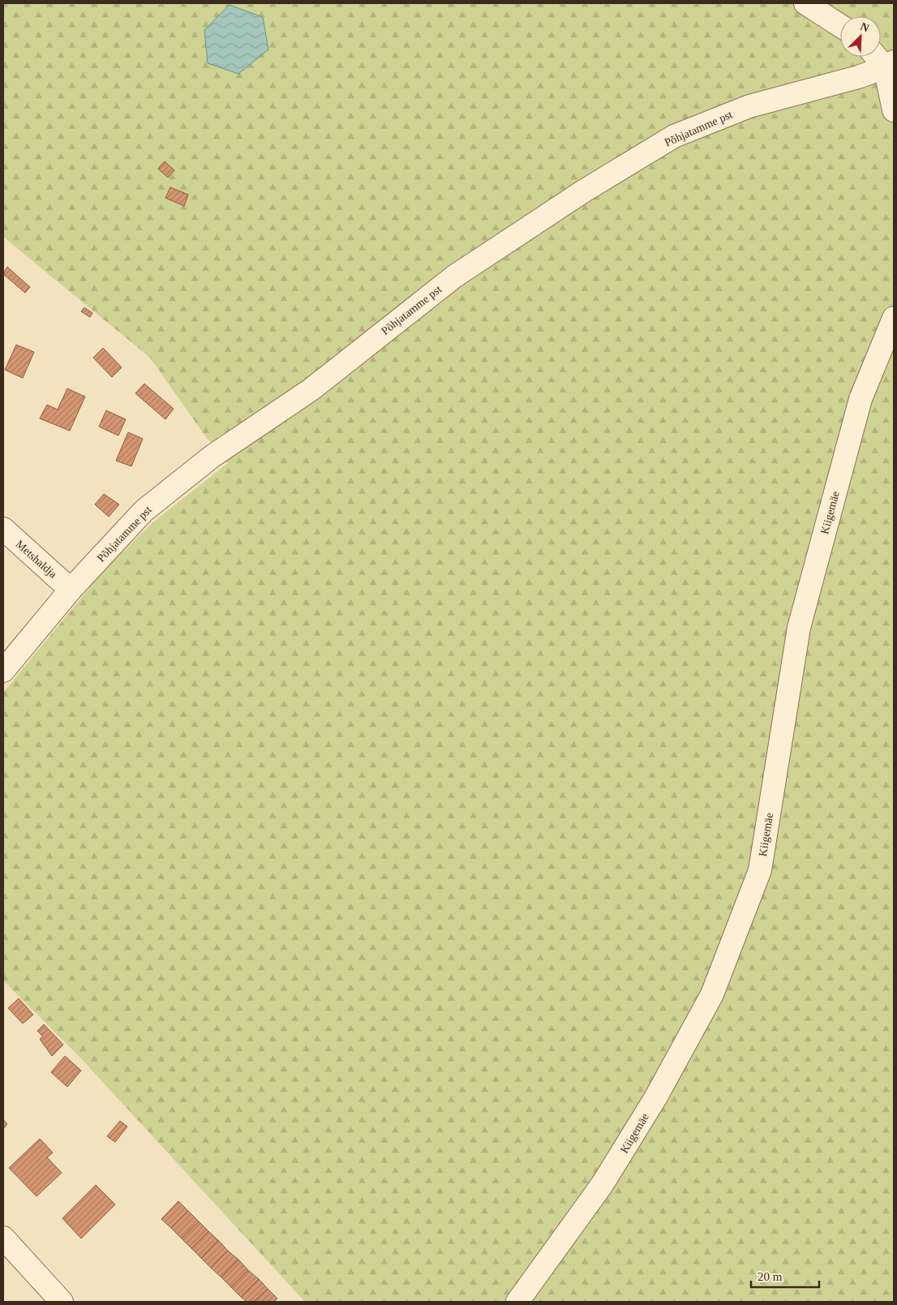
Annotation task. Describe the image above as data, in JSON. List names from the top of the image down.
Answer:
{
  "streets": {
    "street": ["Põhjatamme pst", "Kiigemäe", "Metshaldja"]
  },
  "crossings": [
    ["Põhjatamme pst", "Metshaldja"]
  ],
  "scale_bar": "20 m",
  "north": "top right"
}
